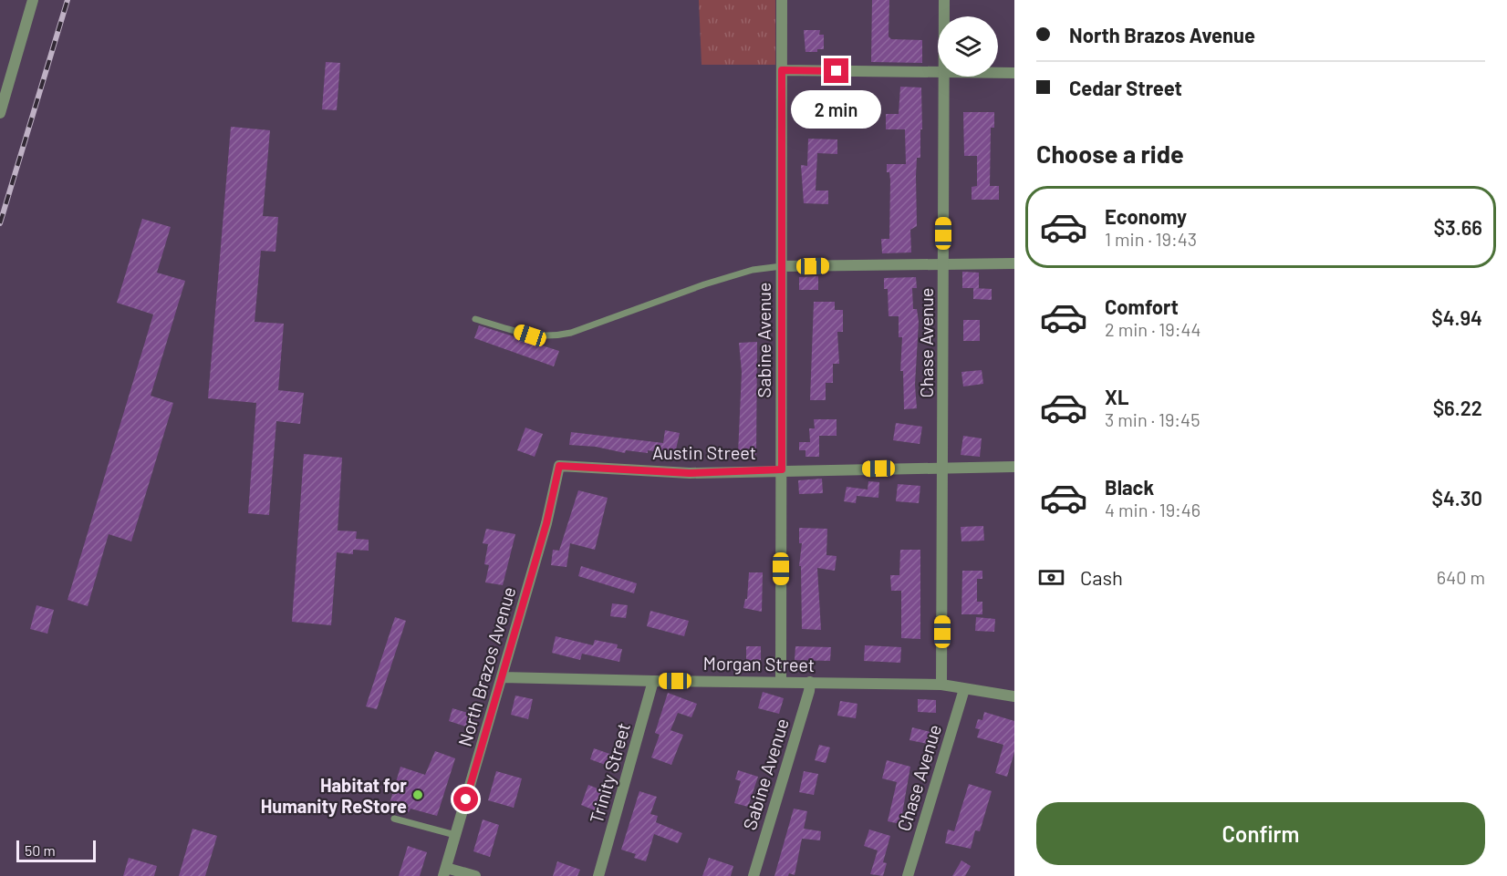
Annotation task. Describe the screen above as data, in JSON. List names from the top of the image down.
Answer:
{
  "streets": {
    "street": [
      "Sabine Avenue",
      "Chase Avenue",
      "Austin Street",
      "Morgan Street",
      "North Brazos Avenue",
      "Trinity Street"
    ]
  },
  "crossings": [
    ["Sabine Avenue", "Austin Street"],
    ["Sabine Avenue", "Morgan Street"],
    ["Chase Avenue", "Austin Street"],
    ["Chase Avenue", "Morgan Street"],
    ["Austin Street", "North Brazos Avenue"],
    ["Morgan Street", "North Brazos Avenue"],
    ["Morgan Street", "Trinity Street"]
  ],
  "places": ["Habitat for Humanity ReStore"],
  "scale_bar": "50 m",
  "page": {
    "banner": ["North Brazos Avenue", "Cedar Street"],
    "bubble": "2 min",
    "heading": "Choose a ride",
    "list": [
      {
        "name": "Economy",
        "note": "1 min · 19:43",
        "value": "$3.66"
      },
      {
        "name": "Comfort",
        "note": "2 min · 19:44",
        "value": "$4.94"
      },
      {
        "name": "XL",
        "note": "3 min · 19:45",
        "value": "$6.22"
      },
      {
        "name": "Black",
        "note": "4 min · 19:46",
        "value": "$4.30"
      }
    ],
    "pay": ["Cash", "640 m"],
    "buttons": "Confirm",
    "scale": "50 m"
  }
}
